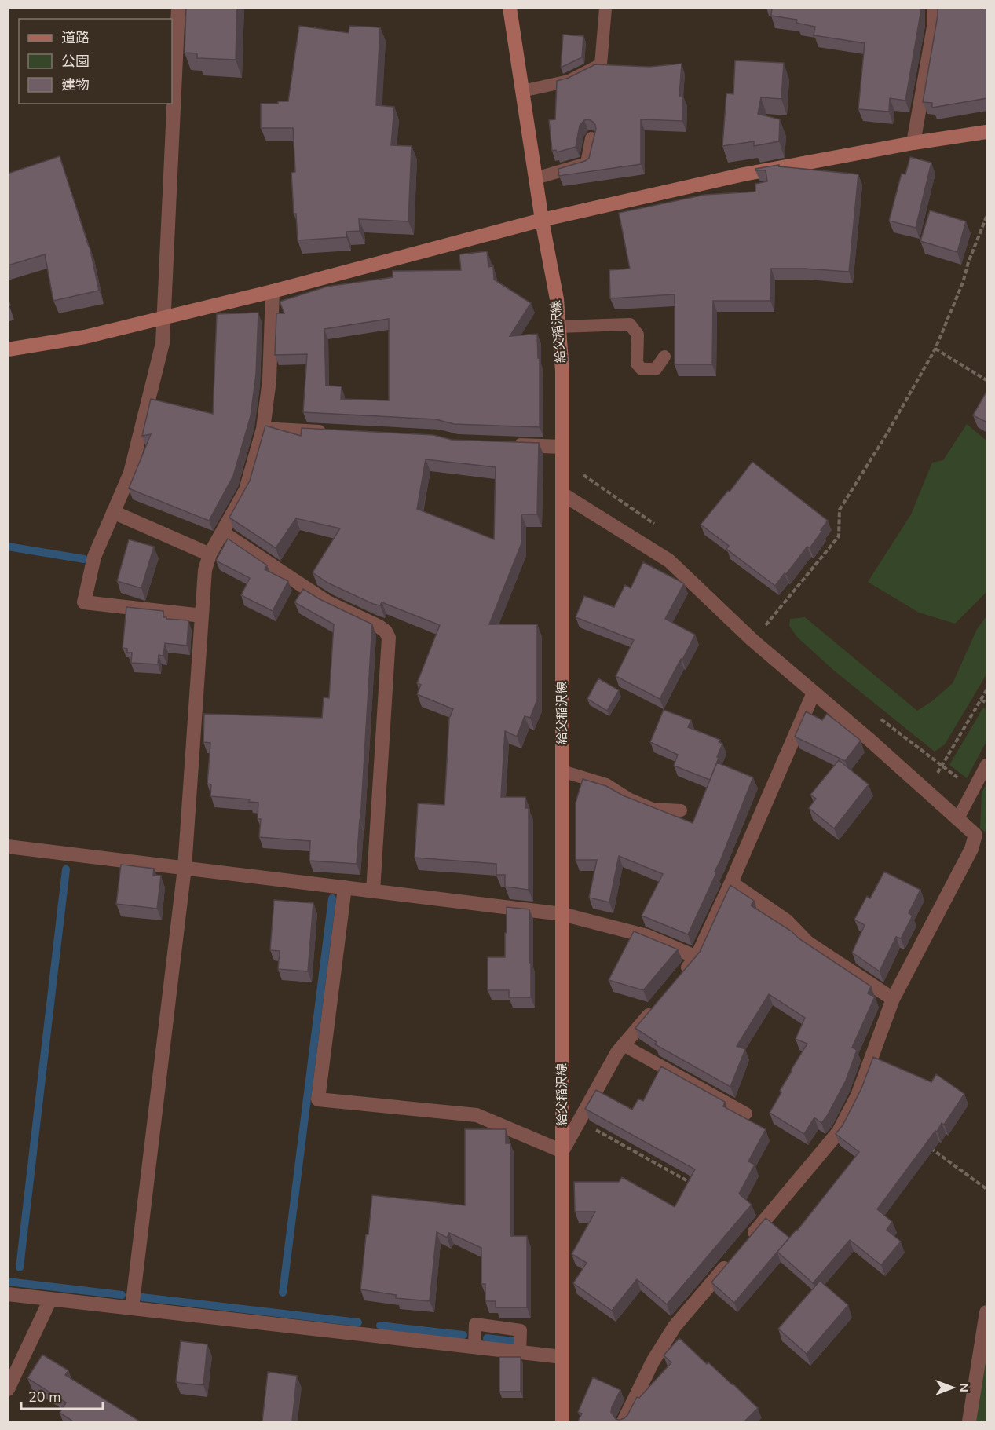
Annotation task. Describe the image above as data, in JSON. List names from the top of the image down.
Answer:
{
  "streets": {
    "main road": ["給父稲沢線"]
  },
  "legend": ["道路", "公園", "建物"],
  "scale_bar": "20 m",
  "north": "right"
}
